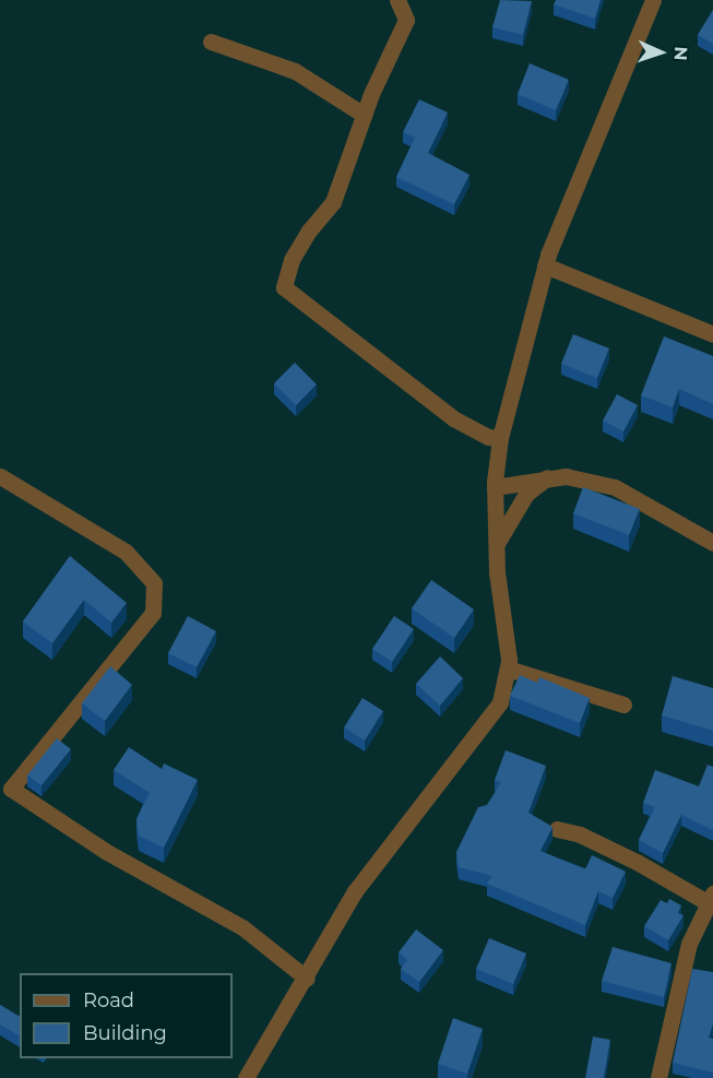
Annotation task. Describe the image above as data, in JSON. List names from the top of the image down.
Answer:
{
  "legend": ["Road", "Building"],
  "north": "right"
}
